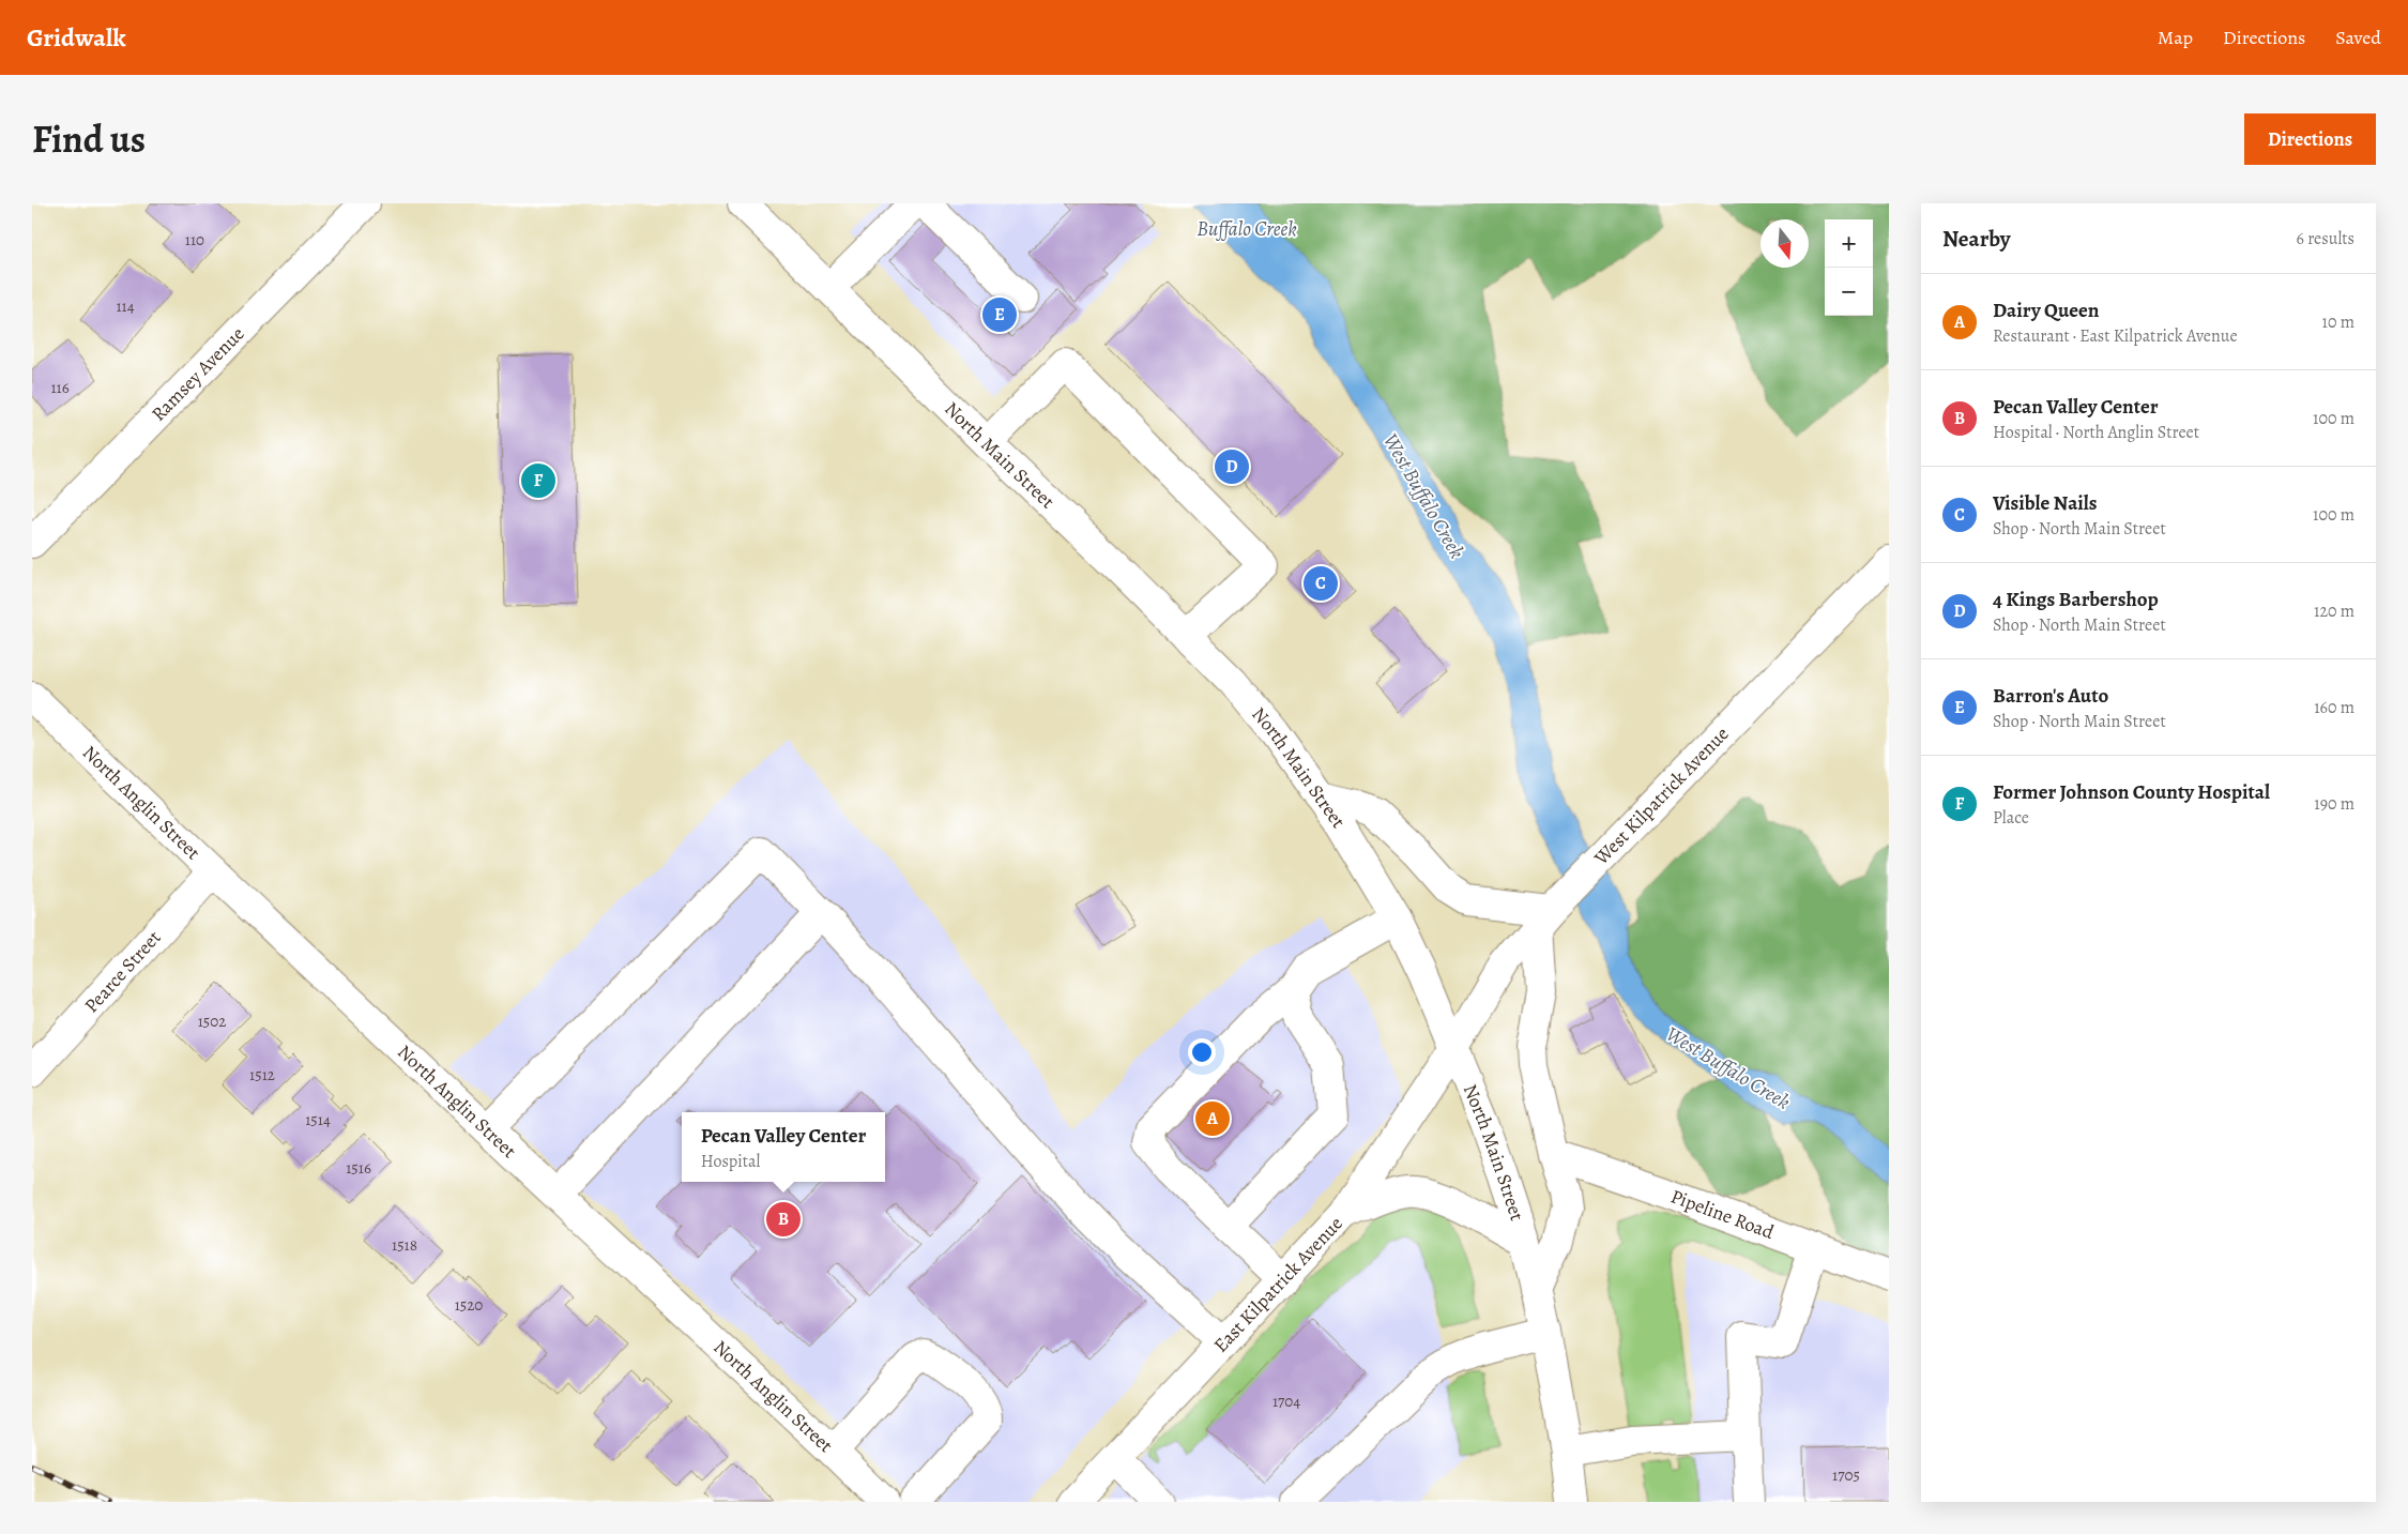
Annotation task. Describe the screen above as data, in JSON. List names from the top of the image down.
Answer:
{
  "streets": {
    "main road": [
      "Ramsey Avenue",
      "North Main Street",
      "West Kilpatrick Avenue",
      "North Anglin Street",
      "Pearce Street",
      "Pipeline Road",
      "East Kilpatrick Avenue"
    ]
  },
  "crossings": [
    ["North Main Street", "West Kilpatrick Avenue"],
    ["North Main Street", "East Kilpatrick Avenue"],
    ["West Kilpatrick Avenue", "East Kilpatrick Avenue"],
    ["North Anglin Street", "Pearce Street"]
  ],
  "water": ["Buffalo Creek", "West Buffalo Creek"],
  "house_numbers": [
    "110",
    "114",
    "116",
    "1502",
    "1512",
    "1514",
    "1516",
    "1518",
    "1520",
    "1704",
    "1705"
  ],
  "north": "bottom",
  "page": {
    "header": "Gridwalk",
    "nav": ["Map", "Directions", "Saved"],
    "title": "Find us",
    "buttons": "Directions",
    "heading": ["Nearby", "6 results"],
    "map_buttons": ["+", "−"],
    "list": [
      {
        "mark": "A",
        "name": "Dairy Queen",
        "note": "Restaurant · East Kilpatrick Avenue",
        "value": "10 m"
      },
      {
        "mark": "B",
        "name": "Pecan Valley Center",
        "note": "Hospital · North Anglin Street",
        "value": "100 m"
      },
      {
        "mark": "C",
        "name": "Visible Nails",
        "note": "Shop · North Main Street",
        "value": "100 m"
      },
      {
        "mark": "D",
        "name": "4 Kings Barbershop",
        "note": "Shop · North Main Street",
        "value": "120 m"
      },
      {
        "mark": "E",
        "name": "Barron's Auto",
        "note": "Shop · North Main Street",
        "value": "160 m"
      },
      {
        "mark": "F",
        "name": "Former Johnson County Hospital",
        "note": "Place",
        "value": "190 m"
      }
    ],
    "pins": [
      "E",
      "D",
      "F",
      "C",
      "A",
      "B"
    ],
    "popup": ["Pecan Valley Center", "Hospital"]
  }
}
